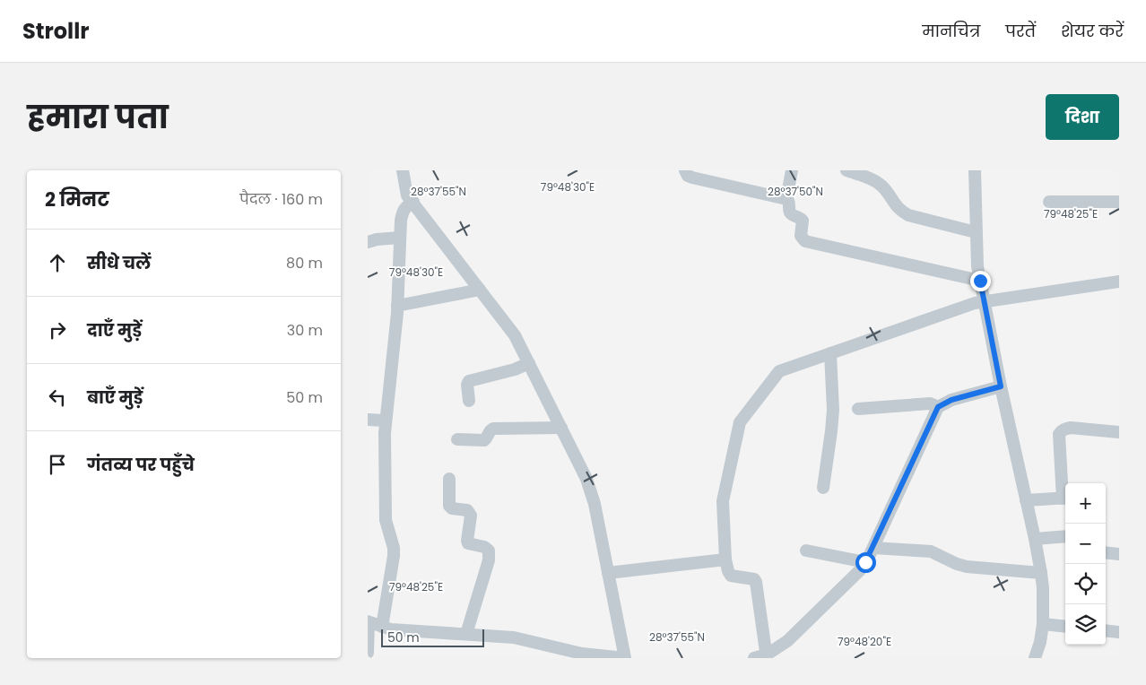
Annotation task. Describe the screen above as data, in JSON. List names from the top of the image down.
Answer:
{
  "scale_bar": "50 m",
  "page": {
    "header": "Strollr",
    "nav": ["मानचित्र", "परतें", "शेयर करें"],
    "title": "हमारा पता",
    "buttons": "दिशा",
    "heading": ["2 मिनट", "पैदल · 160 m"],
    "list": [
      ["सीधे चलें", "80 m"],
      ["दाएँ मुड़ें", "30 m"],
      ["बाएँ मुड़ें", "50 m"],
      "गंतव्य पर पहुँचे"
    ],
    "map_buttons": ["+", "−"],
    "scale": "50 m"
  },
  "coordinates": [
    "79°48'30\"E",
    "28°37'55\"N",
    "28°37'50\"N",
    "79°48'25\"E",
    "79°48'20\"E"
  ]
}
